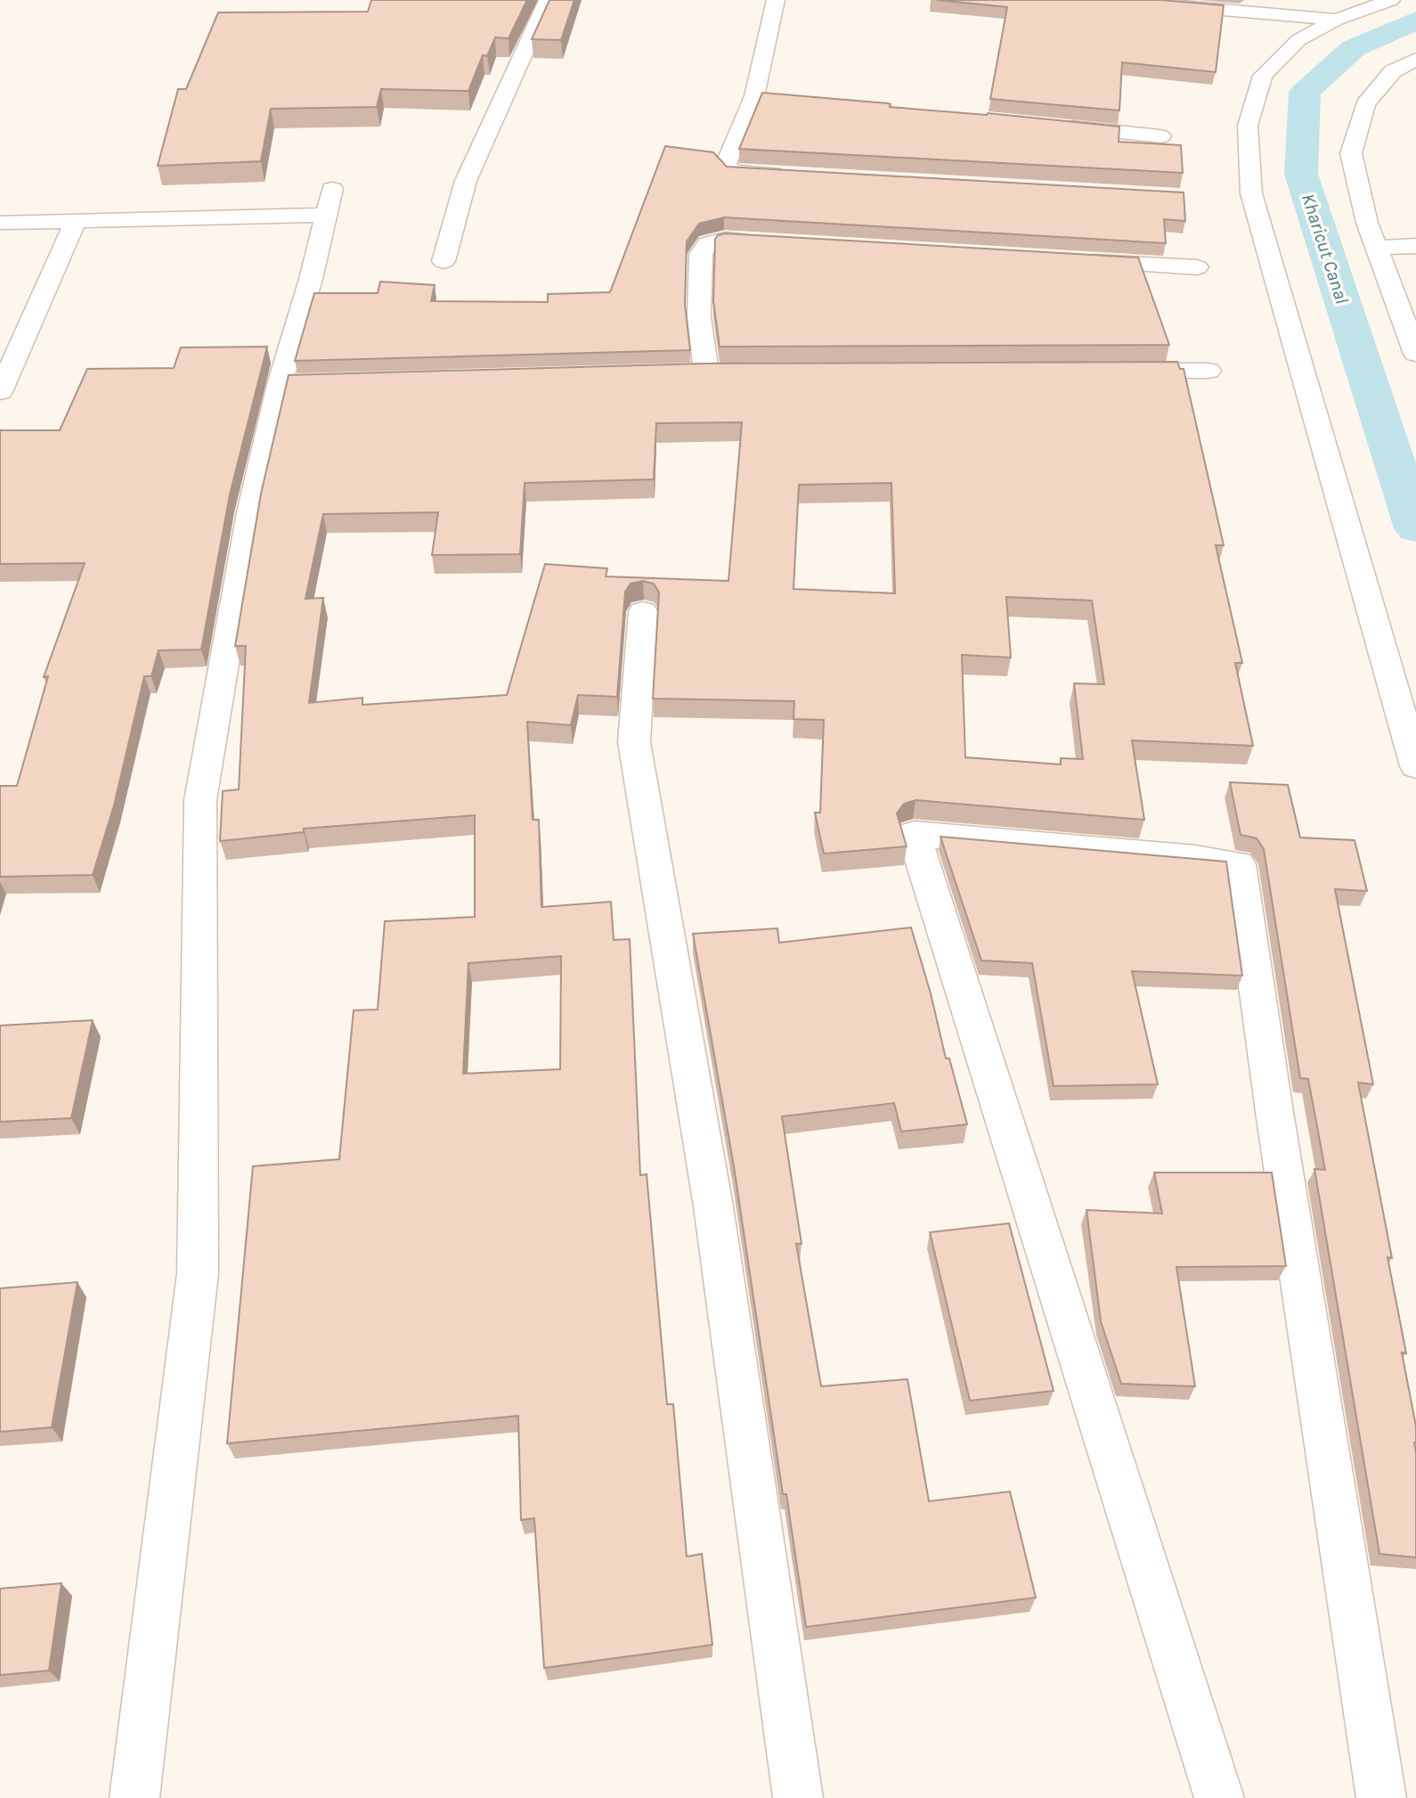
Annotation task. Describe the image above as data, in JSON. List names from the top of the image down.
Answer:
{
  "water": ["Kharicut Canal"]
}
